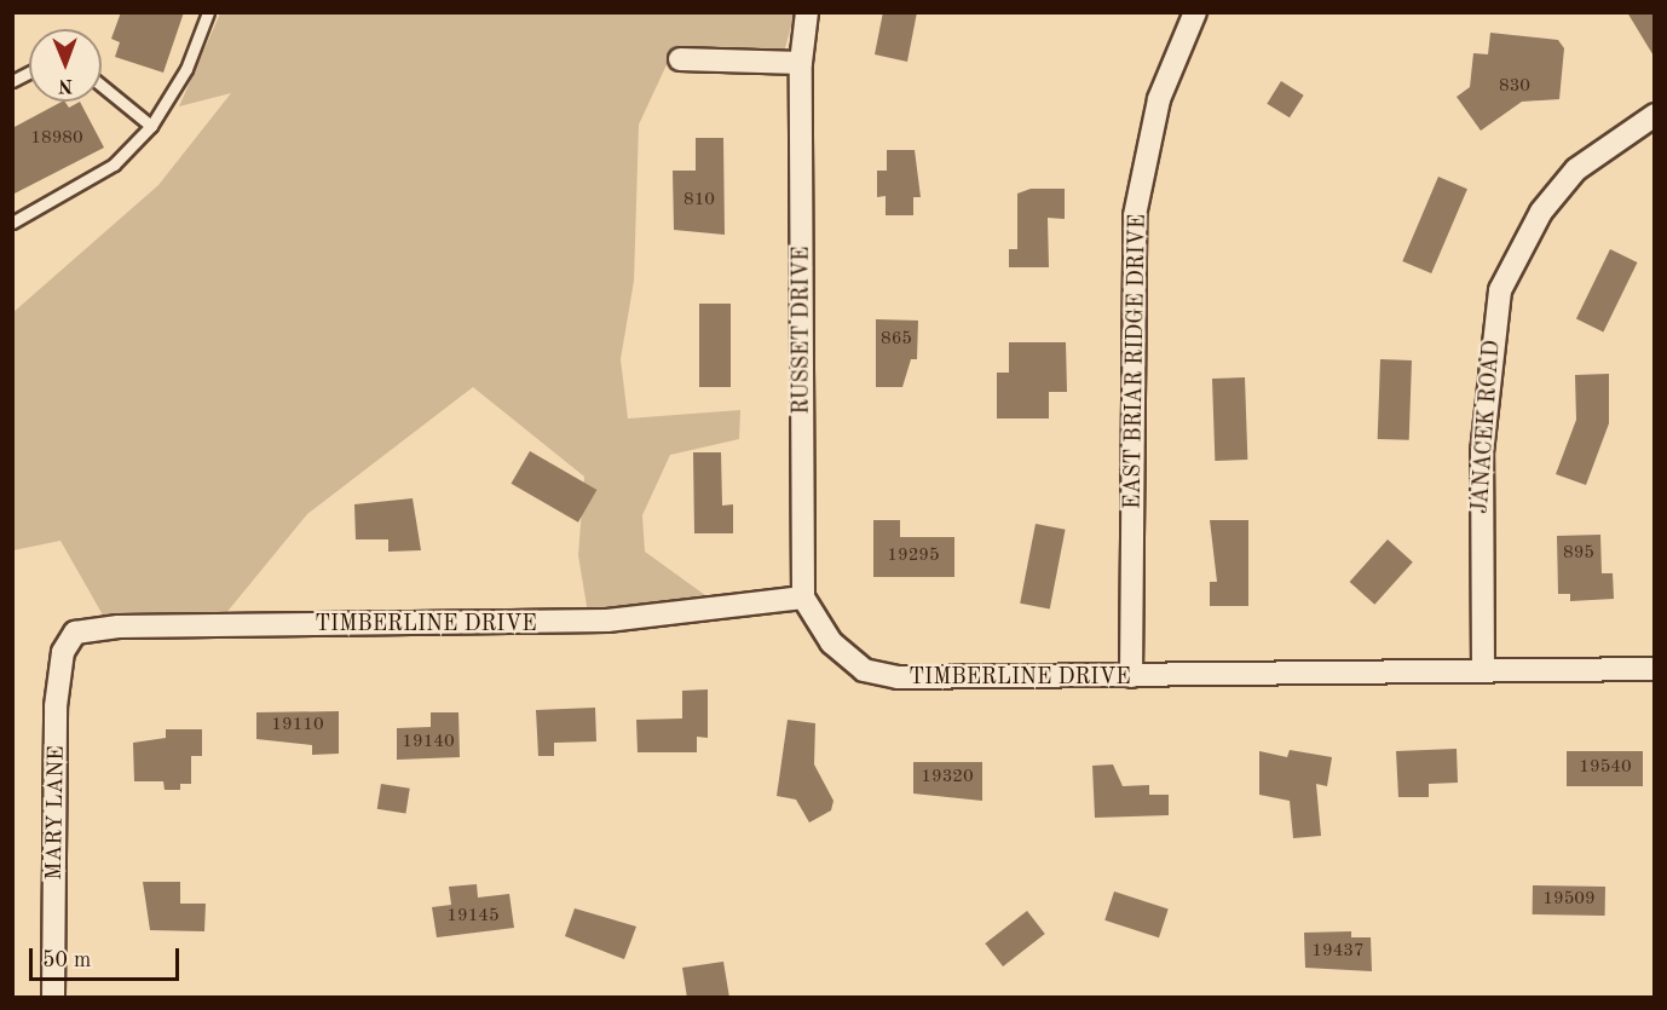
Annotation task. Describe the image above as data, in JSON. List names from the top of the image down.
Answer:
{
  "streets": {
    "street": [
      "RUSSET DRIVE",
      "EAST BRIAR RIDGE DRIVE",
      "JANACEK ROAD",
      "TIMBERLINE DRIVE",
      "MARY LANE"
    ]
  },
  "crossings": [
    ["RUSSET DRIVE", "TIMBERLINE DRIVE"],
    ["EAST BRIAR RIDGE DRIVE", "TIMBERLINE DRIVE"],
    ["JANACEK ROAD", "TIMBERLINE DRIVE"],
    ["TIMBERLINE DRIVE", "MARY LANE"]
  ],
  "house_numbers": [
    "830",
    "18980",
    "810",
    "865",
    "895",
    "19295",
    "19110",
    "19140",
    "19540",
    "19320",
    "19509",
    "19145",
    "19437"
  ],
  "scale_bar": "50 m",
  "north": "bottom"
}
